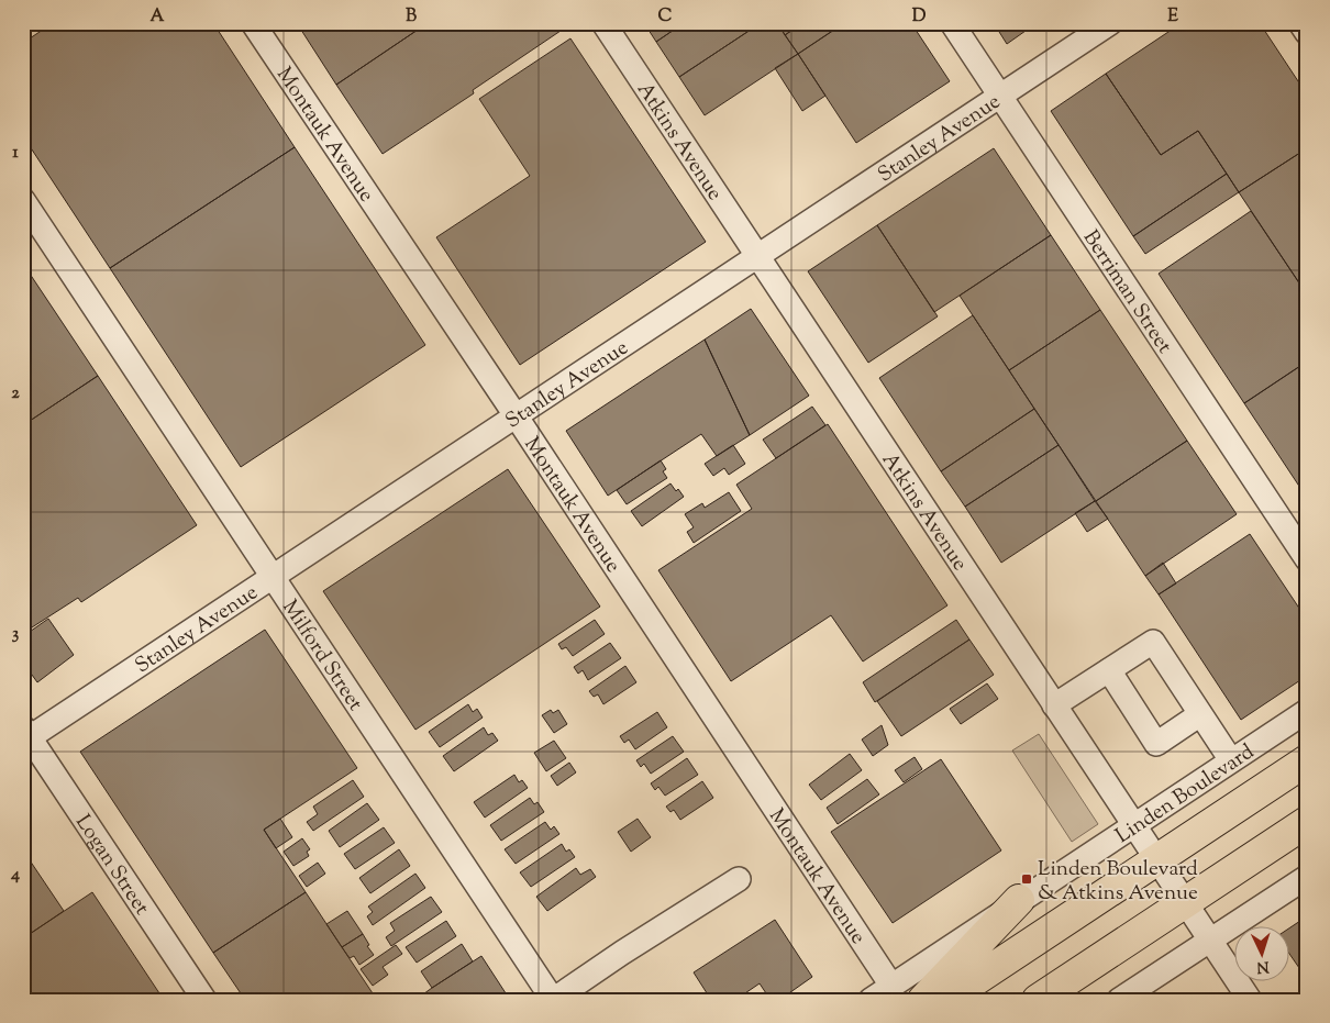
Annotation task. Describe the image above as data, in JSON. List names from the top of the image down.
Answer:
{
  "streets": {
    "highway": ["Linden Boulevard"],
    "street": [
      "Montauk Avenue",
      "Stanley Avenue",
      "Atkins Avenue",
      "Berriman Street",
      "Milford Street",
      "Logan Street"
    ]
  },
  "crossings": [
    ["Montauk Avenue", "Stanley Avenue"],
    ["Montauk Avenue", "Linden Boulevard"],
    ["Stanley Avenue", "Atkins Avenue"],
    ["Stanley Avenue", "Berriman Street"],
    ["Stanley Avenue", "Milford Street"],
    ["Stanley Avenue", "Logan Street"],
    ["Atkins Avenue", "Linden Boulevard"]
  ],
  "places": {
    "transit": ["Linden Boulevard & Atkins Avenue"]
  },
  "north": "bottom",
  "grid": {
    "columns": [
      "A",
      "B",
      "C",
      "D",
      "E"
    ],
    "rows": [
      "1",
      "2",
      "3",
      "4"
    ]
  }
}
